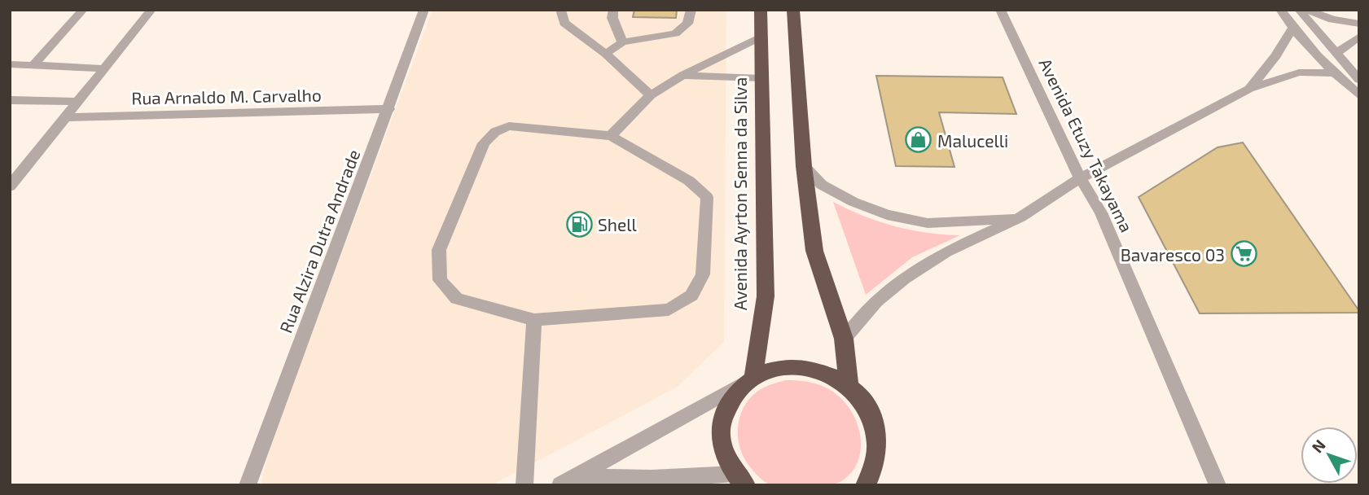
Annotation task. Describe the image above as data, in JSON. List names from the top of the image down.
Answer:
{
  "streets": {
    "highway": ["Avenida Ayrton Senna da Silva"],
    "street": ["Rua Arnaldo M. Carvalho", "Avenida Etuzy Takayama", "Rua Alzira Dutra Andrade"]
  },
  "crossings": [
    ["Rua Arnaldo M. Carvalho", "Rua Alzira Dutra Andrade"]
  ],
  "places": {
    "shop": ["Malucelli"],
    "fuel station": ["Shell"],
    "supermarket": ["Bavaresco 03"]
  },
  "north": "top left"
}
